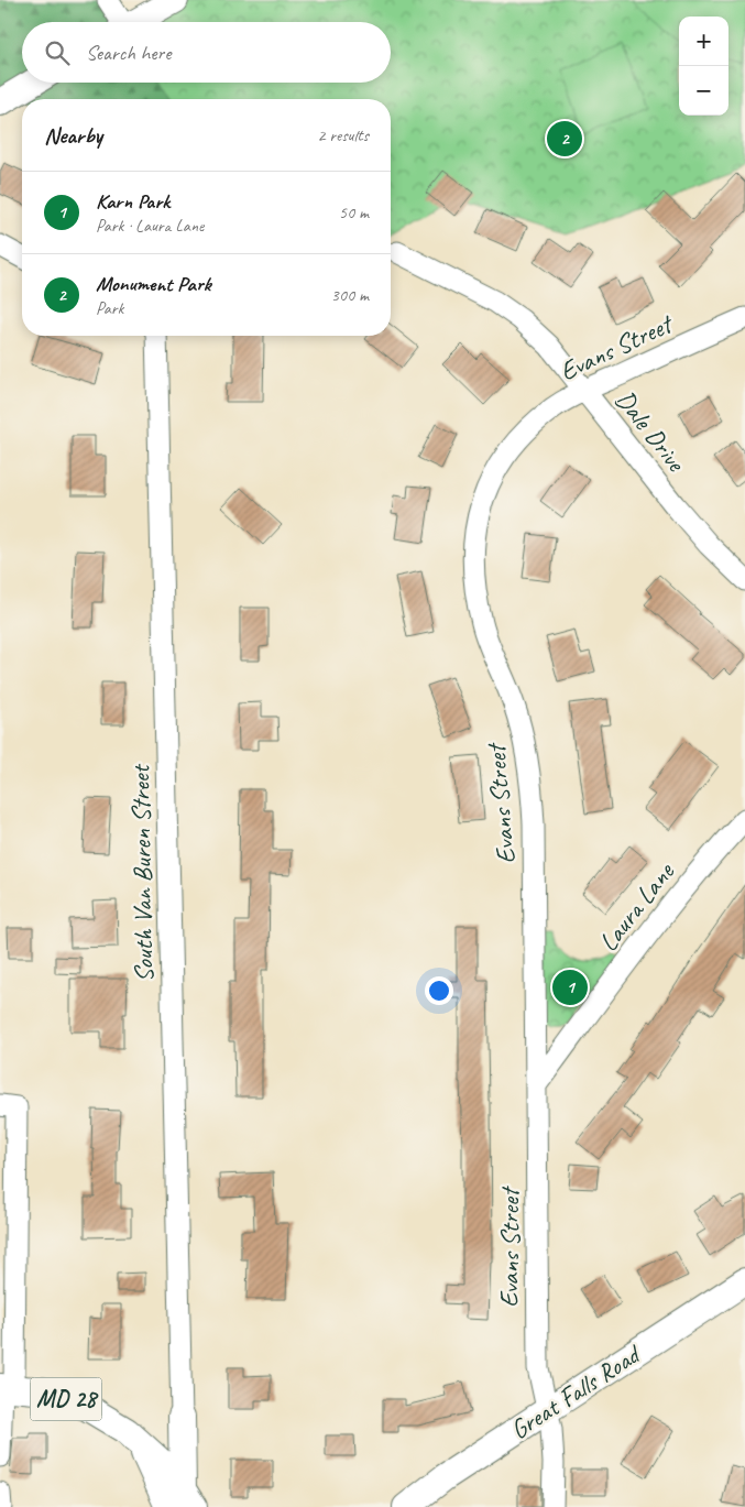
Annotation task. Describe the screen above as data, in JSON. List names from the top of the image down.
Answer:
{
  "streets": {
    "main road": ["Great Falls Road", "MD 28"],
    "street": [
      "Evans Street",
      "Dale Drive",
      "South Van Buren Street",
      "Laura Lane"
    ]
  },
  "crossings": [
    ["Evans Street", "Dale Drive"],
    ["Evans Street", "Laura Lane"],
    ["Evans Street", "Great Falls Road"]
  ],
  "page": {
    "map_buttons": ["+", "−"],
    "search": "Search here",
    "heading": ["Nearby", "2 results"],
    "pins": ["2", "1"],
    "list": [
      {
        "mark": "1",
        "name": "Karn Park",
        "note": "Park · Laura Lane",
        "value": "50 m"
      },
      {
        "mark": "2",
        "name": "Monument Park",
        "note": "Park",
        "value": "300 m"
      }
    ]
  }
}
